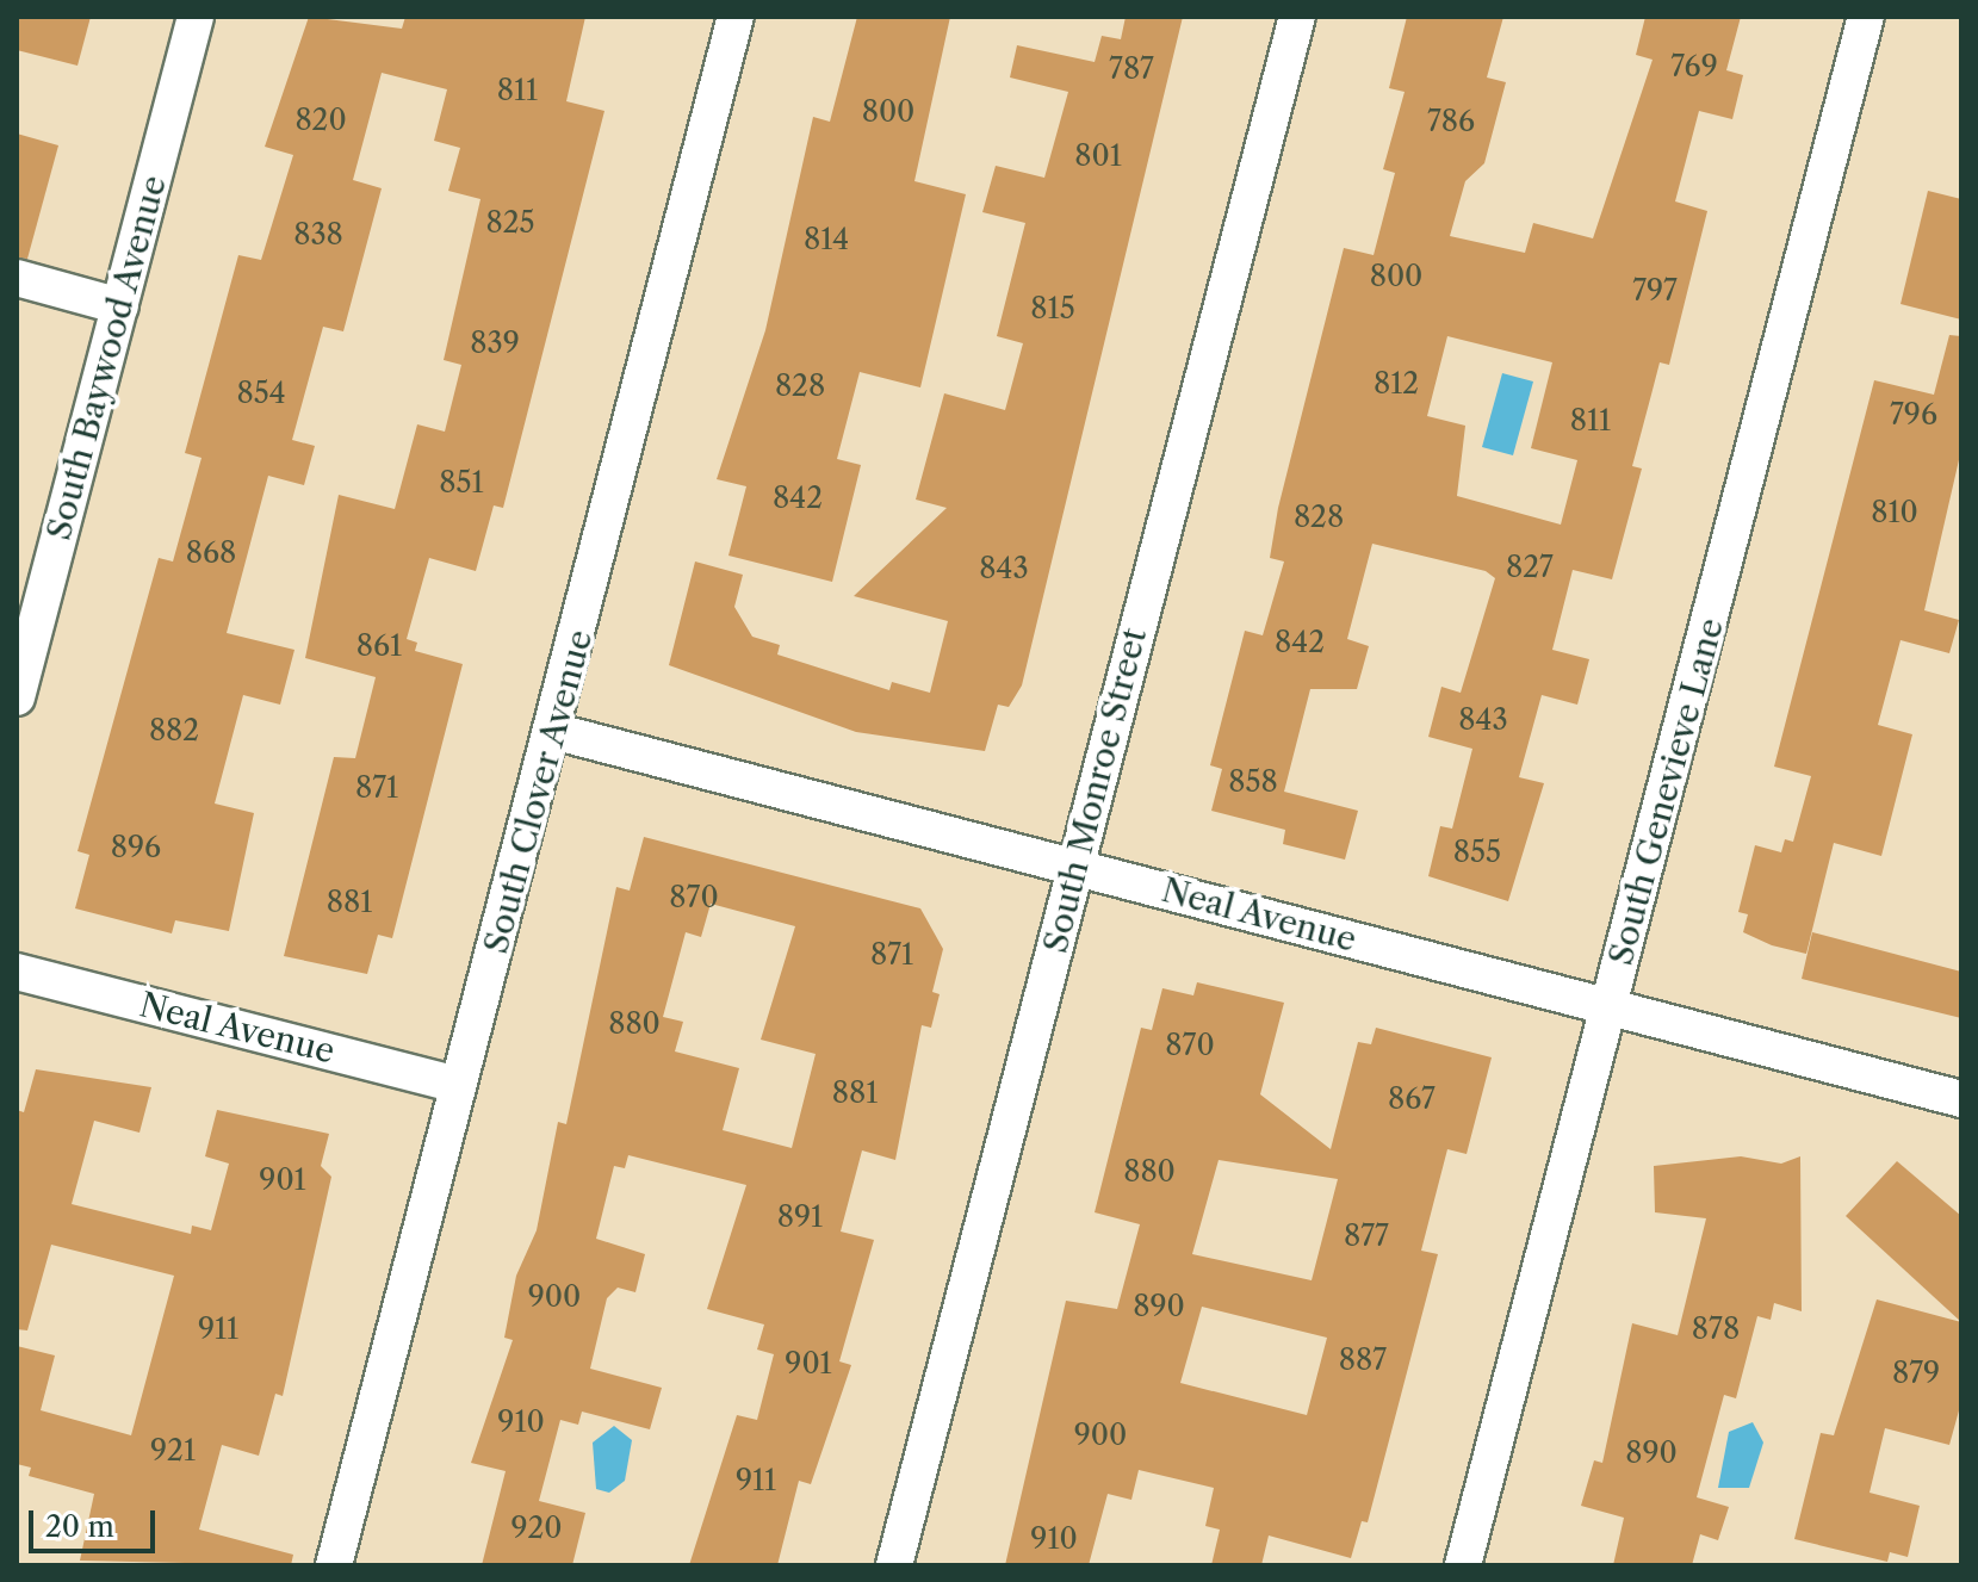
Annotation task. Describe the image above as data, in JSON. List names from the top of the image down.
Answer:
{
  "streets": {
    "street": [
      "South Baywood Avenue",
      "South Monroe Street",
      "South Clover Avenue",
      "South Genevieve Lane",
      "Neal Avenue"
    ]
  },
  "crossings": [
    ["South Monroe Street", "Neal Avenue"],
    ["South Clover Avenue", "Neal Avenue"],
    ["South Genevieve Lane", "Neal Avenue"]
  ],
  "house_numbers": [
    "769",
    "787",
    "811",
    "800",
    "820",
    "786",
    "801",
    "825",
    "838",
    "814",
    "800",
    "797",
    "815",
    "839",
    "812",
    "828",
    "854",
    "796",
    "811",
    "851",
    "842",
    "810",
    "828",
    "868",
    "827",
    "843",
    "842",
    "861",
    "843",
    "882",
    "858",
    "871",
    "896",
    "855",
    "870",
    "881",
    "871",
    "880",
    "870",
    "881",
    "867",
    "880",
    "901",
    "891",
    "877",
    "900",
    "890",
    "911",
    "878",
    "887",
    "901",
    "879",
    "910",
    "900",
    "921",
    "890",
    "911",
    "920",
    "910"
  ],
  "scale_bar": "20 m"
}
